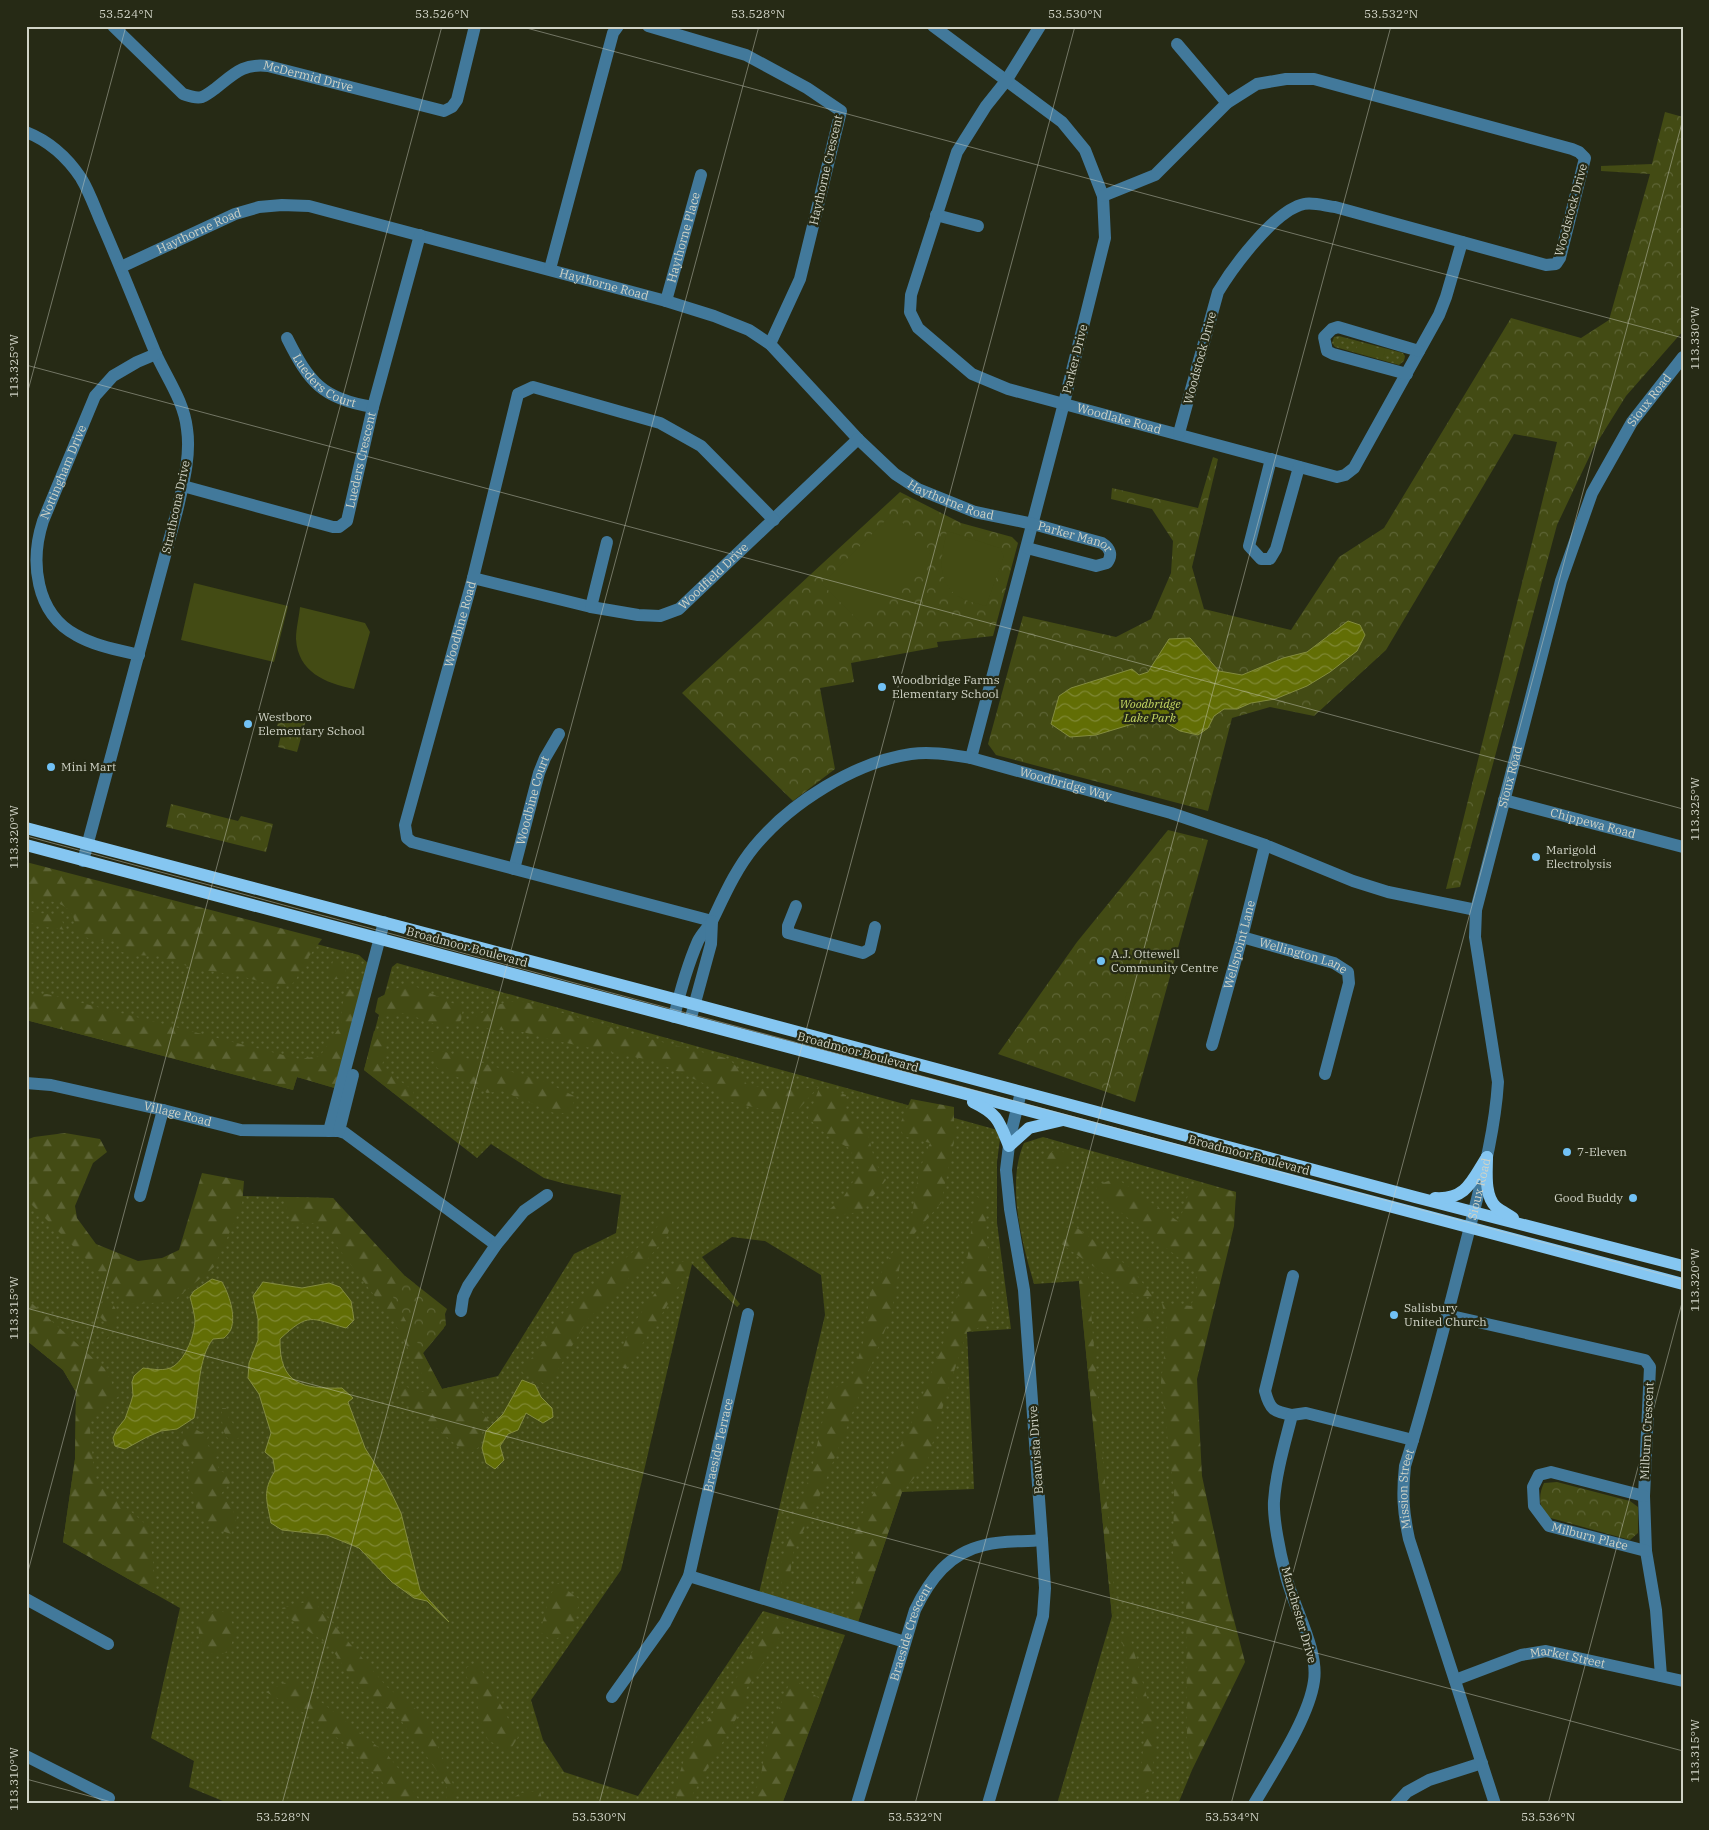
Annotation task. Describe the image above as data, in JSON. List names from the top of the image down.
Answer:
{
  "streets": {
    "main road": ["Broadmoor Boulevard"],
    "street": [
      "McDermid Drive",
      "Haythorne Crescent",
      "Woodstock Drive",
      "Haythorne Road",
      "Haythorne Place",
      "Parker Drive",
      "Lueders Court",
      "Sioux Road",
      "Woodlake Road",
      "Lueders Crescent",
      "Nottingham Drive",
      "Strathcona Drive",
      "Parker Manor",
      "Woodfield Drive",
      "Woodbine Road",
      "Woodbridge Way",
      "Woodbine Court",
      "Chippewa Road",
      "Wellspoint Lane",
      "Wellington Lane",
      "Village Road",
      "Milburn Crescent",
      "Braeside Terrace",
      "Beauvista Drive",
      "Mission Street",
      "Milburn Place",
      "Manchester Drive",
      "Braeside Crescent",
      "Market Street"
    ]
  },
  "crossings": [
    ["Haythorne Crescent", "Haythorne Road"],
    ["Woodstock Drive", "Parker Drive"],
    ["Woodstock Drive", "Woodlake Road"],
    ["Haythorne Road", "Haythorne Place"],
    ["Haythorne Road", "Parker Drive"],
    ["Haythorne Road", "Lueders Crescent"],
    ["Haythorne Road", "Strathcona Drive"],
    ["Haythorne Road", "Parker Manor"],
    ["Haythorne Road", "Woodfield Drive"],
    ["Parker Drive", "Woodlake Road"],
    ["Parker Drive", "Parker Manor"],
    ["Parker Drive", "Woodbridge Way"],
    ["Lueders Court", "Lueders Crescent"],
    ["Sioux Road", "Woodbridge Way"],
    ["Sioux Road", "Chippewa Road"],
    ["Sioux Road", "Broadmoor Boulevard"],
    ["Sioux Road", "Mission Street"],
    ["Lueders Crescent", "Strathcona Drive"],
    ["Nottingham Drive", "Strathcona Drive"],
    ["Strathcona Drive", "Broadmoor Boulevard"],
    ["Woodfield Drive", "Woodbine Road"],
    ["Woodbine Road", "Woodbridge Way"],
    ["Woodbine Road", "Woodbine Court"],
    ["Woodbridge Way", "Wellspoint Lane"],
    ["Woodbridge Way", "Broadmoor Boulevard"],
    ["Wellspoint Lane", "Wellington Lane"],
    ["Broadmoor Boulevard", "Beauvista Drive"],
    ["Broadmoor Boulevard", "Mission Street"],
    ["Milburn Crescent", "Mission Street"],
    ["Milburn Crescent", "Milburn Place"],
    ["Milburn Crescent", "Market Street"],
    ["Beauvista Drive", "Braeside Crescent"],
    ["Mission Street", "Market Street"]
  ],
  "parks": ["Woodbridge Lake Park"],
  "places": [
    "Woodbridge Farms Elementary School",
    "Westboro Elementary School",
    "Mini Mart",
    "Marigold Electrolysis",
    "A.J. Ottewell Community Centre",
    "7-Eleven",
    "Good Buddy",
    "Salisbury United Church"
  ],
  "coordinates": [
    "53.524°N",
    "53.526°N",
    "53.528°N",
    "53.530°N",
    "53.532°N",
    "113.330°W",
    "113.325°W",
    "113.320°W",
    "113.315°W",
    "113.310°W",
    "53.534°N",
    "53.536°N"
  ]
}
